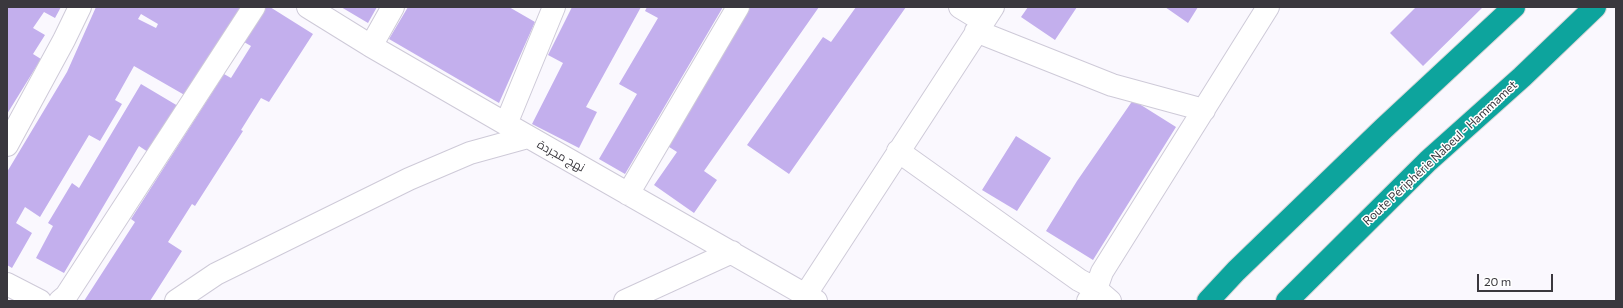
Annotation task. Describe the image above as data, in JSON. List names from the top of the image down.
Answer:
{
  "streets": {
    "highway": ["Route Périphérie Nabeul - Hammamet"],
    "street": ["نهج مجردة"]
  },
  "scale_bar": "20 m"
}
